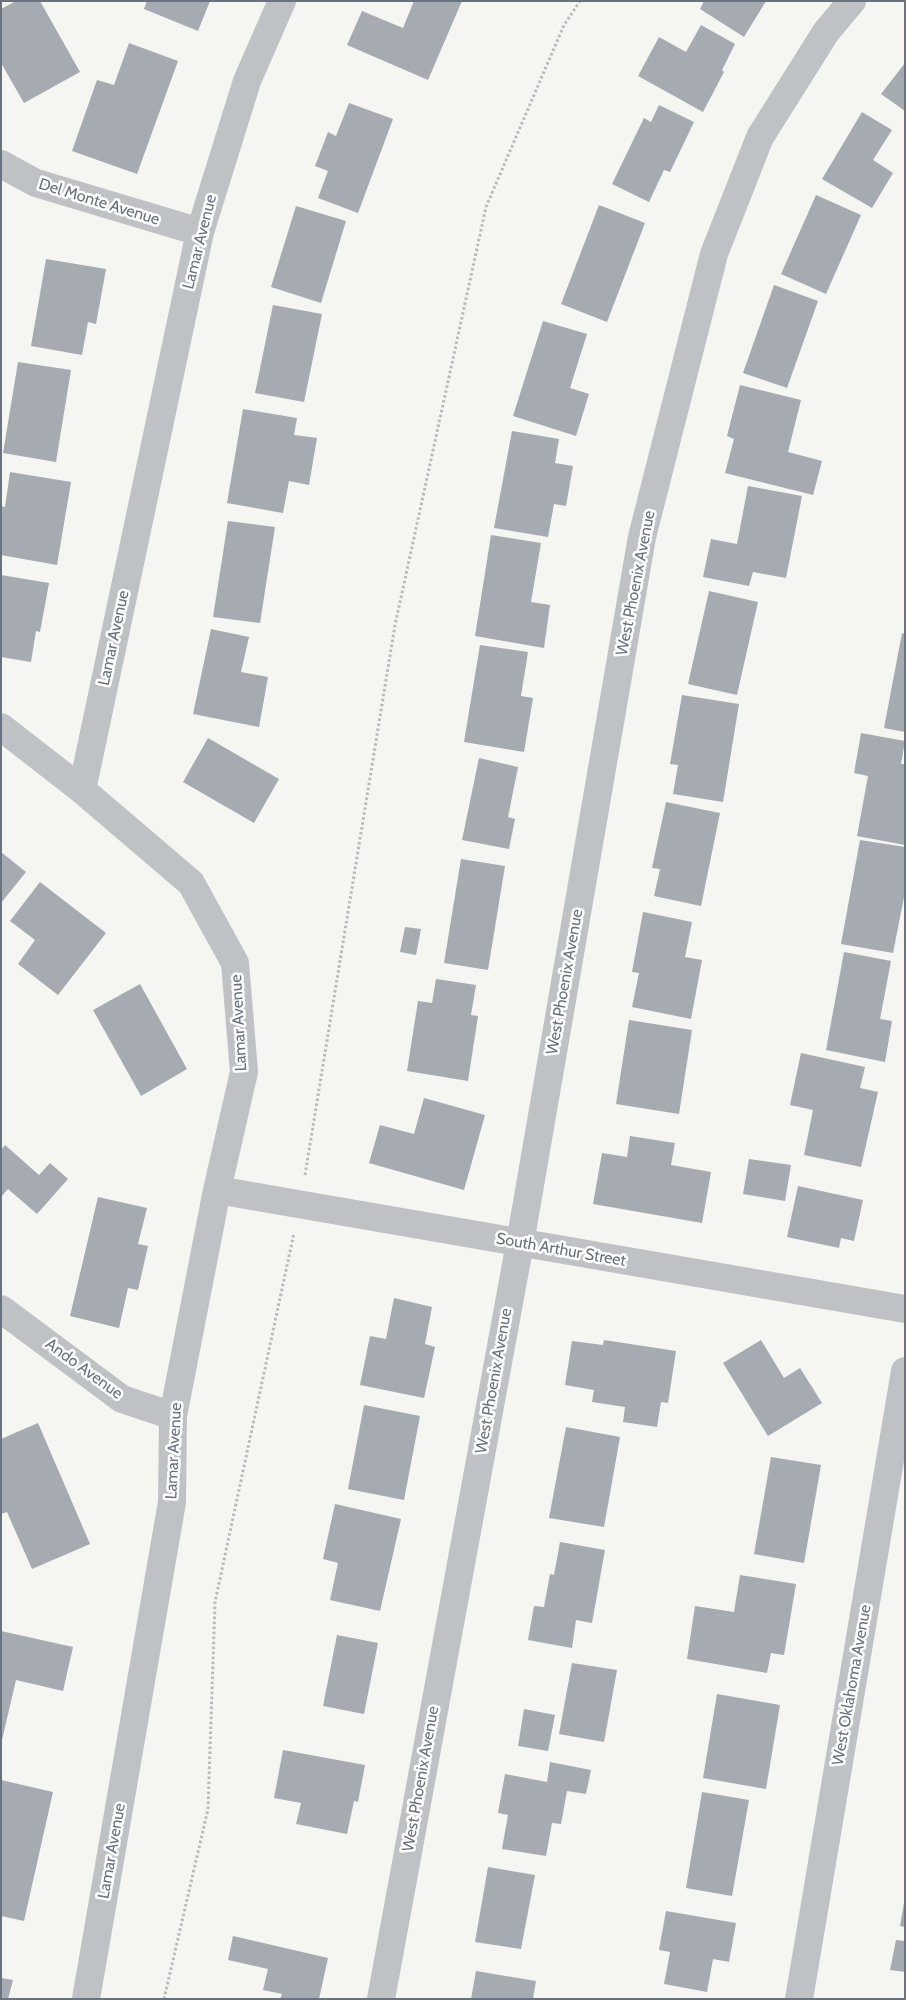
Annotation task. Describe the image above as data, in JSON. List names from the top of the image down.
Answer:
{
  "streets": {
    "street": [
      "Del Monte Avenue",
      "Lamar Avenue",
      "West Phoenix Avenue",
      "South Arthur Street",
      "Ando Avenue",
      "West Oklahoma Avenue"
    ]
  },
  "crossings": [
    ["Del Monte Avenue", "Lamar Avenue"],
    ["Lamar Avenue", "South Arthur Street"],
    ["Lamar Avenue", "Ando Avenue"],
    ["West Phoenix Avenue", "South Arthur Street"]
  ]
}
